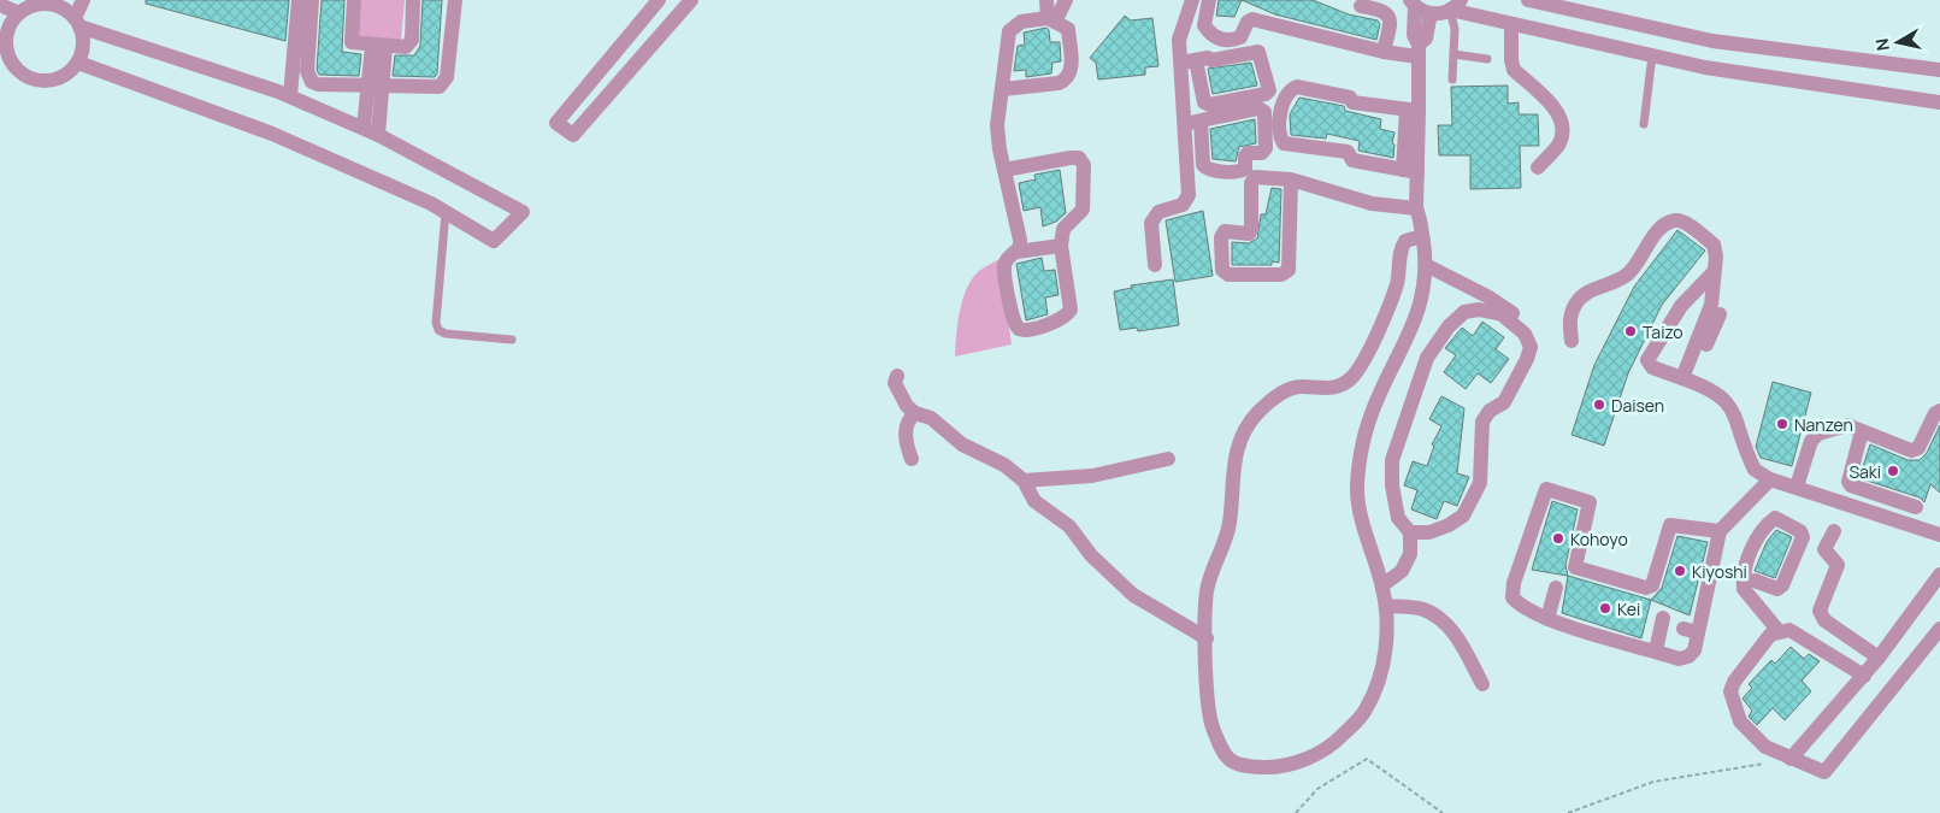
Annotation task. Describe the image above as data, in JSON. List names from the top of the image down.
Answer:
{
  "places": [
    "Taizo",
    "Daisen",
    "Nanzen",
    "Saki",
    "Kohoyo",
    "Kiyoshi",
    "Kei"
  ],
  "north": "left"
}
